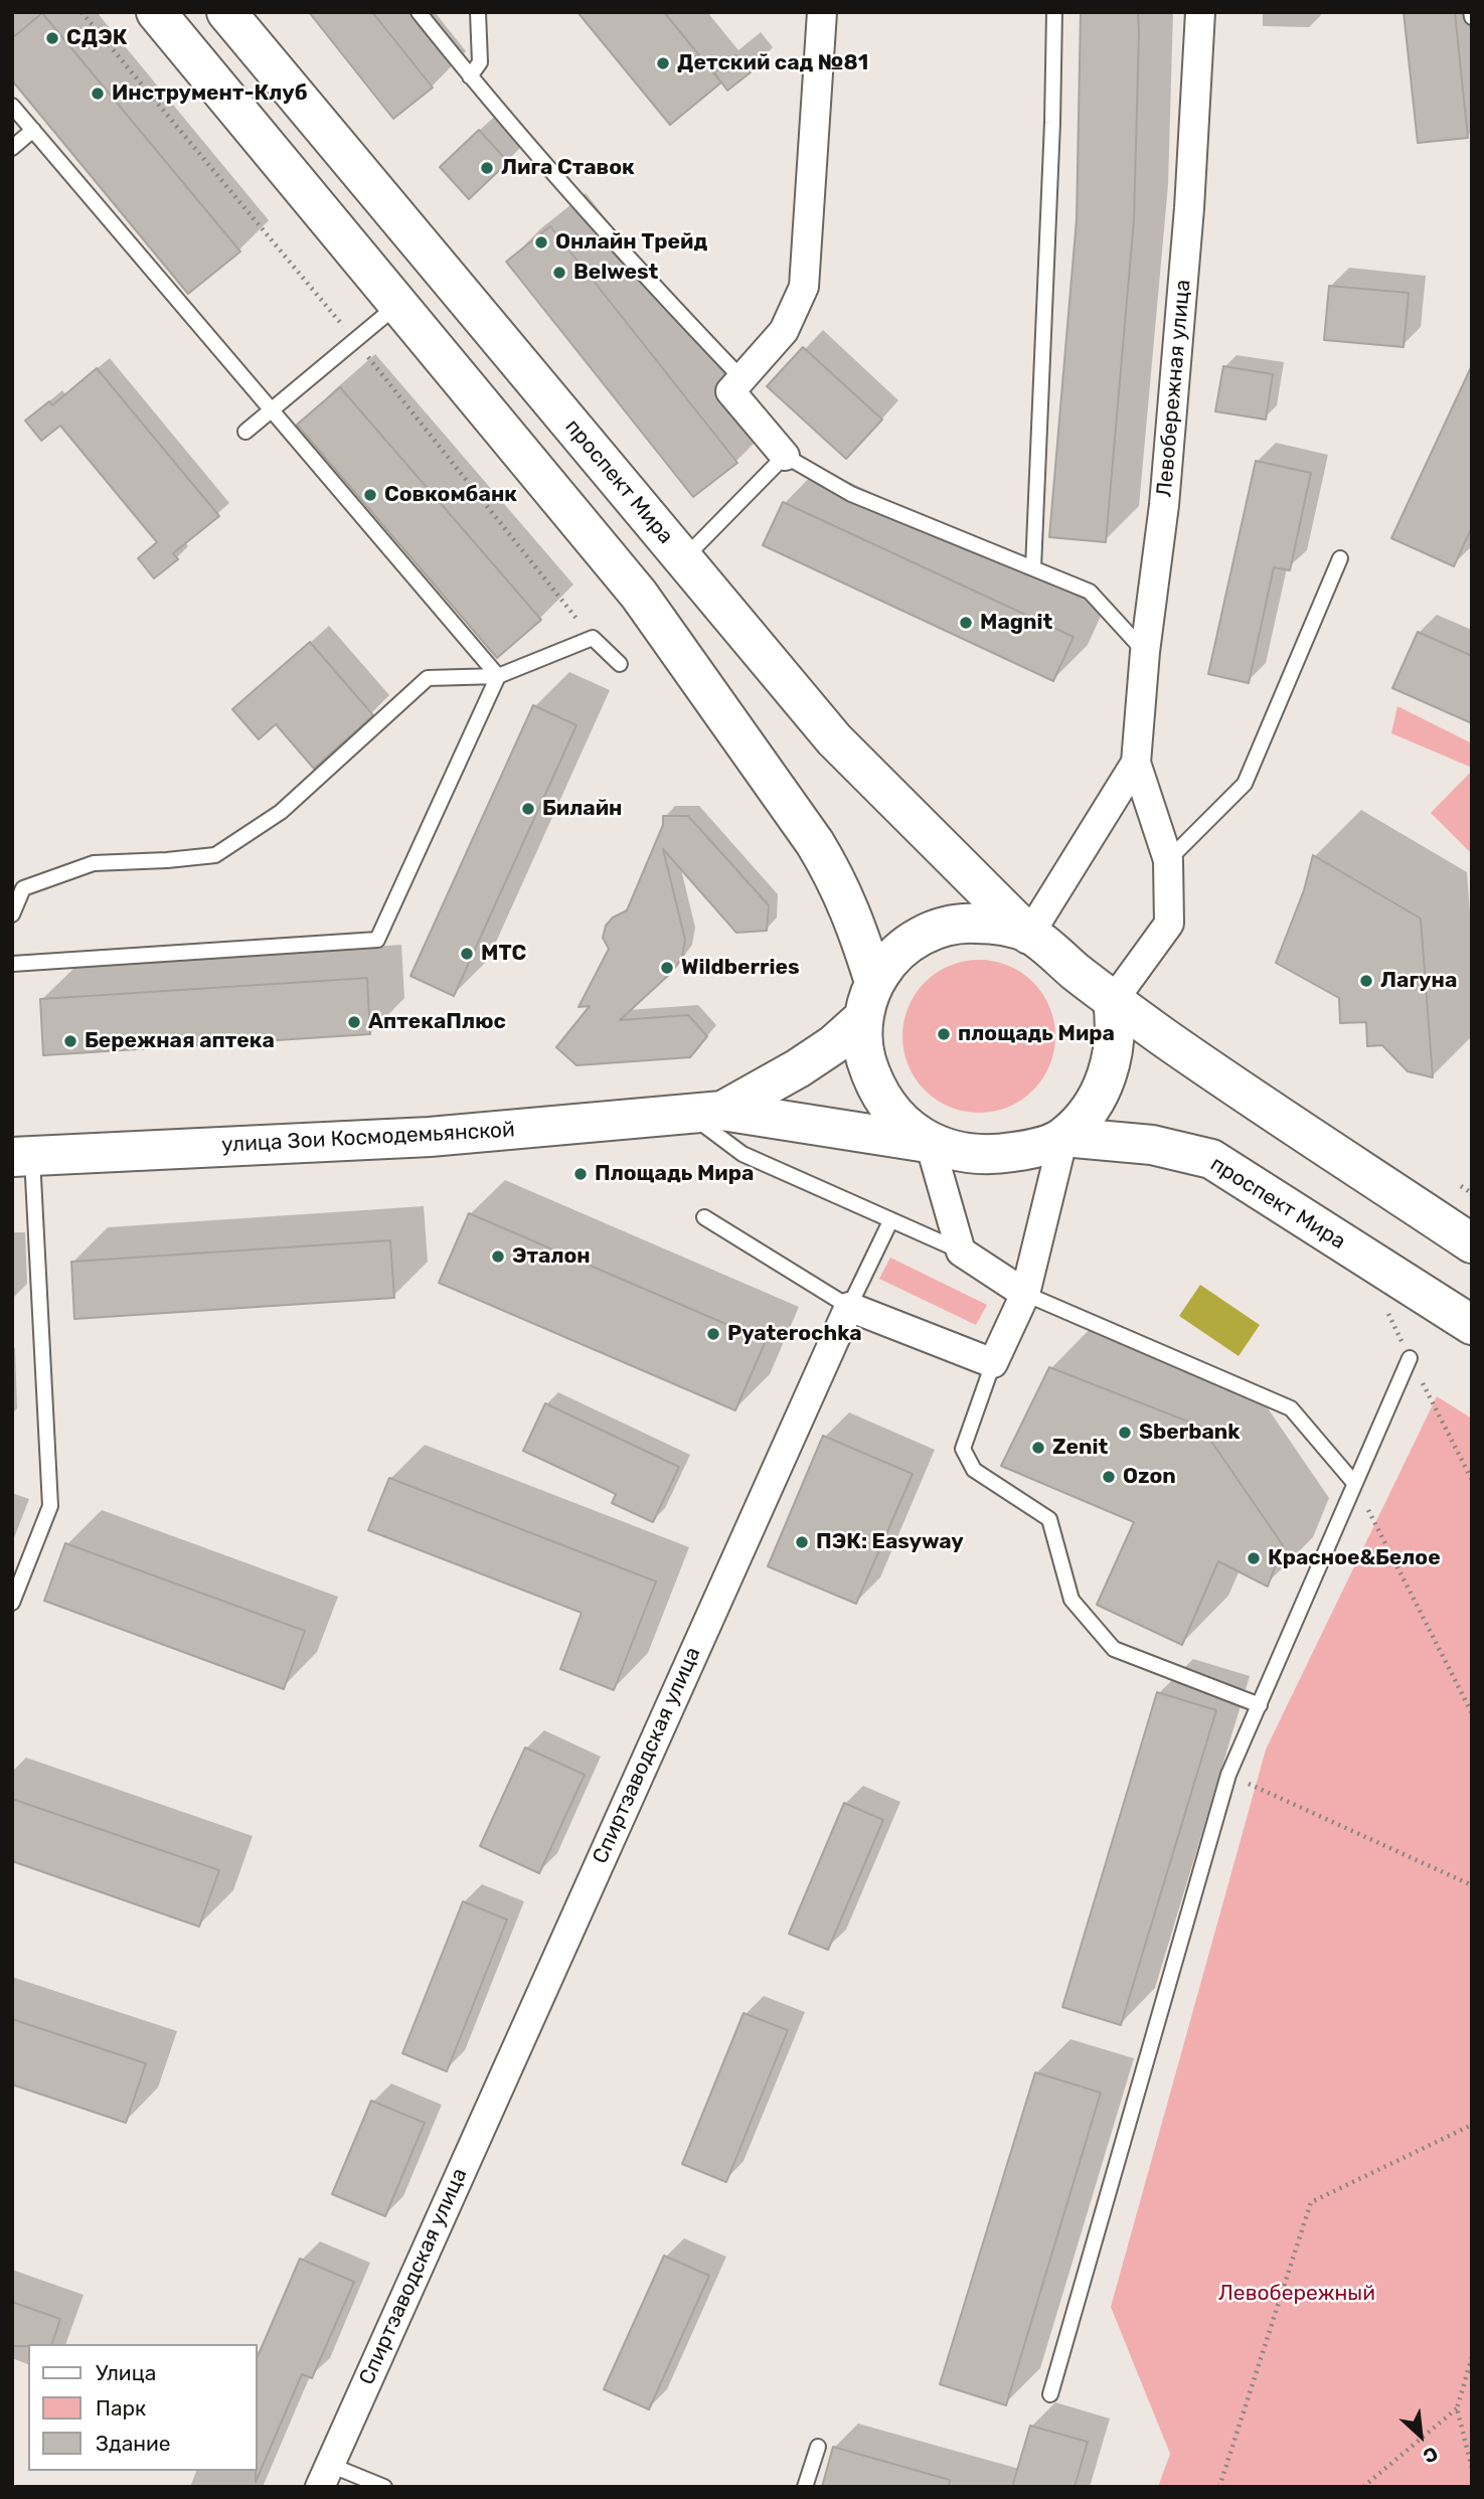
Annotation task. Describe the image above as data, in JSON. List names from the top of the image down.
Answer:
{
  "streets": {
    "main road": ["проспект Мира", "улица Зои Космодемьянской"],
    "street": ["Левобережная улица", "Спиртзаводская улица"]
  },
  "crossings": [
    ["Левобережная улица", "проспект Мира"],
    ["Левобережная улица", "улица Зои Космодемьянской"],
    ["проспект Мира", "улица Зои Космодемьянской"]
  ],
  "parks": ["Левобережный"],
  "places": [
    "СДЭК",
    "Детский сад №81",
    "Инструмент-Клуб",
    "Лига Ставок",
    "Онлайн Трейд",
    "Belwest",
    "Совкомбанк",
    "Magnit",
    "Билайн",
    "МТС",
    "Wildberries",
    "Лагуна",
    "АптекаПлюс",
    "площадь Мира",
    "Бережная аптека",
    "Площадь Мира",
    "Эталон",
    "Pyaterochka",
    "Sberbank",
    "Zenit",
    "Ozon",
    "ПЭК: Easyway",
    "Красное&Белое"
  ],
  "legend": ["Улица", "Парк", "Здание"],
  "north": "bottom right"
}
